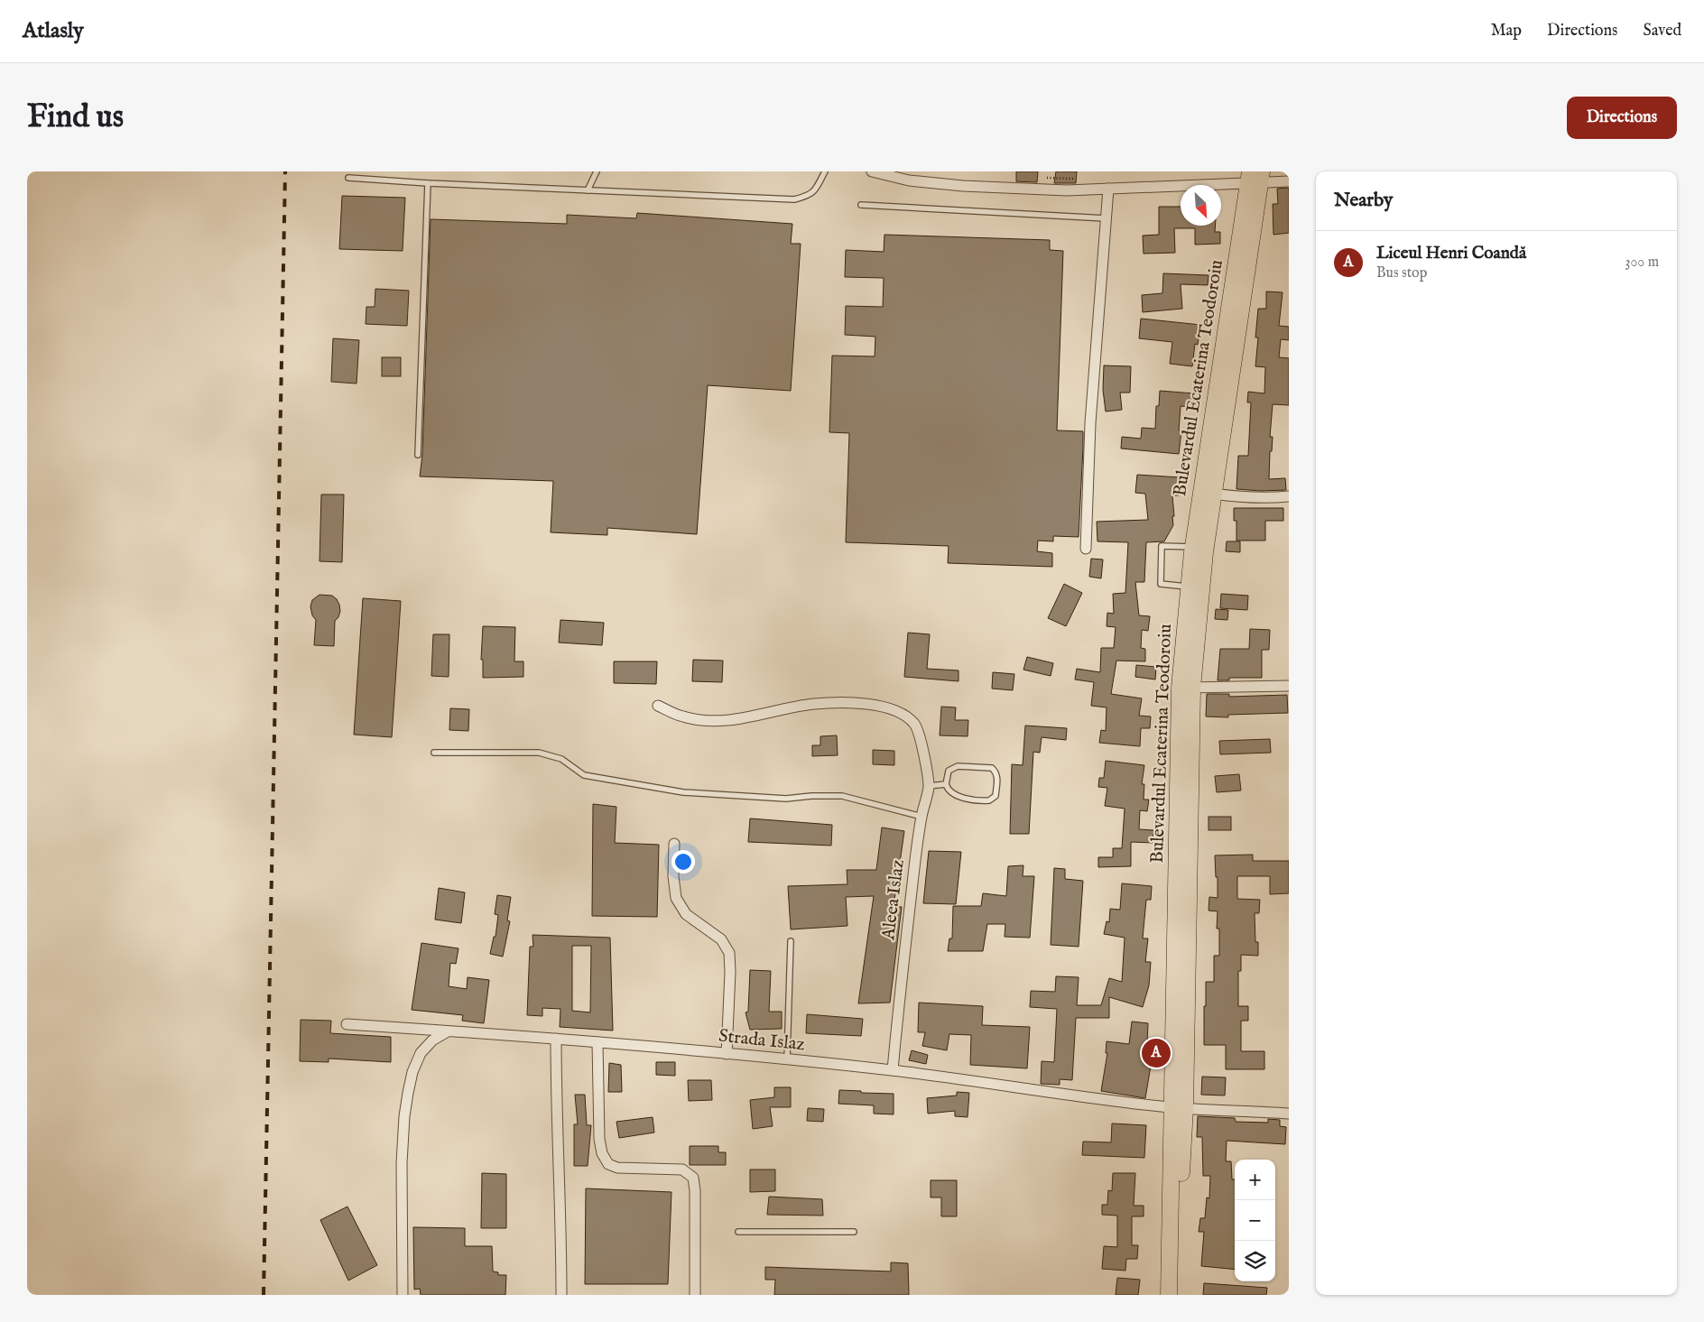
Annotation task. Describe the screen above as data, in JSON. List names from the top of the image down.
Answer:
{
  "streets": {
    "main road": ["Bulevardul Ecaterina Teodoroiu"],
    "street": ["Aleea Islaz", "Strada Islaz"]
  },
  "crossings": [
    ["Bulevardul Ecaterina Teodoroiu", "Strada Islaz"],
    ["Aleea Islaz", "Strada Islaz"]
  ],
  "north": "bottom right",
  "page": {
    "header": "Atlasly",
    "nav": ["Map", "Directions", "Saved"],
    "buttons": "Directions",
    "title": "Find us",
    "heading": "Nearby",
    "list": [
      {
        "mark": "A",
        "name": "Liceul Henri Coandă",
        "note": "Bus stop",
        "value": "300 m"
      }
    ],
    "pins": "A",
    "map_buttons": ["+", "−"]
  }
}
